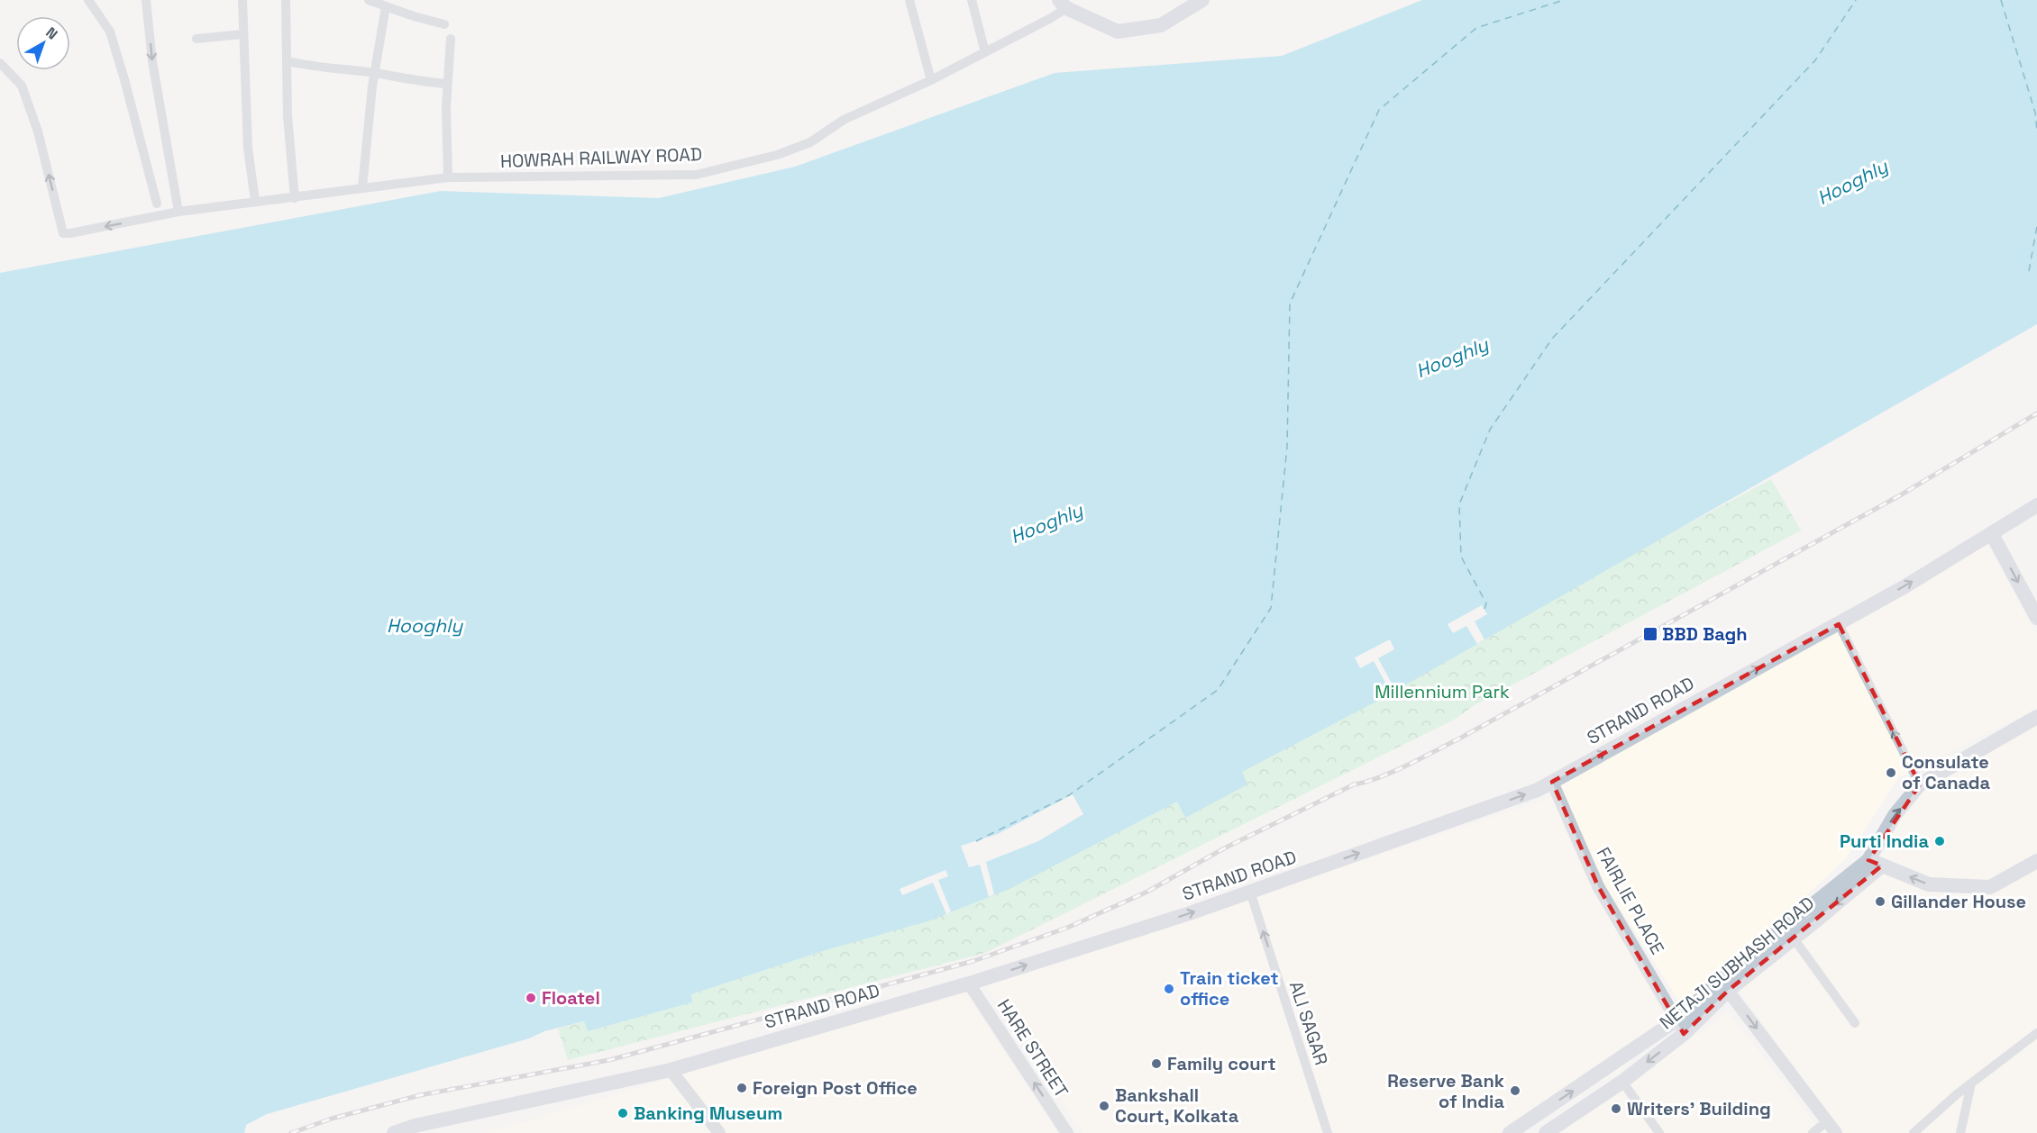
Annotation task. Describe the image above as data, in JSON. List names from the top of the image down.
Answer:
{
  "streets": {
    "main road": ["STRAND ROAD", "NETAJI SUBHASH ROAD"],
    "street": [
      "HOWRAH RAILWAY ROAD",
      "FAIRLIE PLACE",
      "ALI SAGAR",
      "HARE STREET"
    ]
  },
  "crossings": [
    ["STRAND ROAD", "FAIRLIE PLACE"],
    ["STRAND ROAD", "ALI SAGAR"],
    ["STRAND ROAD", "HARE STREET"],
    ["FAIRLIE PLACE", "NETAJI SUBHASH ROAD"]
  ],
  "one_way": ["STRAND ROAD", "ALI SAGAR", "HARE STREET"],
  "water": ["Hooghly"],
  "parks": ["Millennium Park"],
  "places": {
    "transit": ["BBD Bagh"],
    "other": [
      "Consulate of Canada",
      "Purti India",
      "Gillander House",
      "Train ticket office",
      "Floatel",
      "Family court",
      "Foreign Post Office",
      "Reserve Bank of India",
      "Bankshall Court, Kolkata",
      "Writers' Building",
      "Banking Museum"
    ]
  },
  "north": "top right"
}
